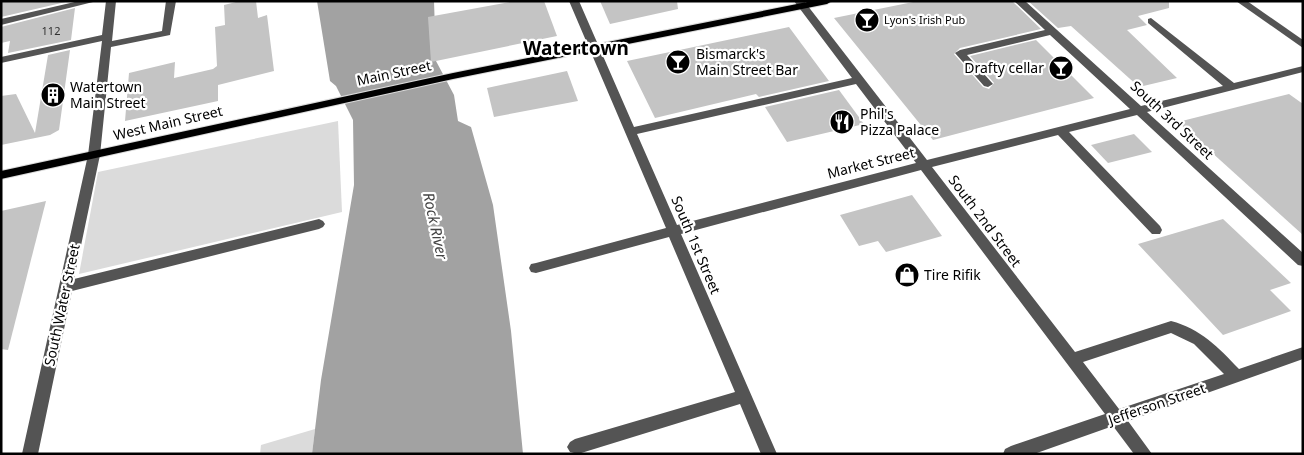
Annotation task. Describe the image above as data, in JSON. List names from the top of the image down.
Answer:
{
  "streets": {
    "main road": ["Main Street", "West Main Street"],
    "street": [
      "South 3rd Street",
      "Market Street",
      "South 2nd Street",
      "South 1st Street",
      "South Water Street",
      "Jefferson Street"
    ]
  },
  "crossings": [
    ["Main Street", "West Main Street"],
    ["Main Street", "South 2nd Street"],
    ["Main Street", "South 1st Street"],
    ["South 3rd Street", "Market Street"],
    ["West Main Street", "South Water Street"],
    ["Market Street", "South 2nd Street"],
    ["Market Street", "South 1st Street"],
    ["South 2nd Street", "Jefferson Street"]
  ],
  "districts": ["Watertown"],
  "water": ["Rock River"],
  "places": {
    "bar": ["Lyon's Irish Pub", "Bismarck's Main Street Bar", "Drafty cellar"],
    "building": ["Watertown Main Street"],
    "restaurant": ["Phil's Pizza Palace"],
    "shop": ["Tire Rifik"]
  },
  "house_numbers": ["112"]
}
